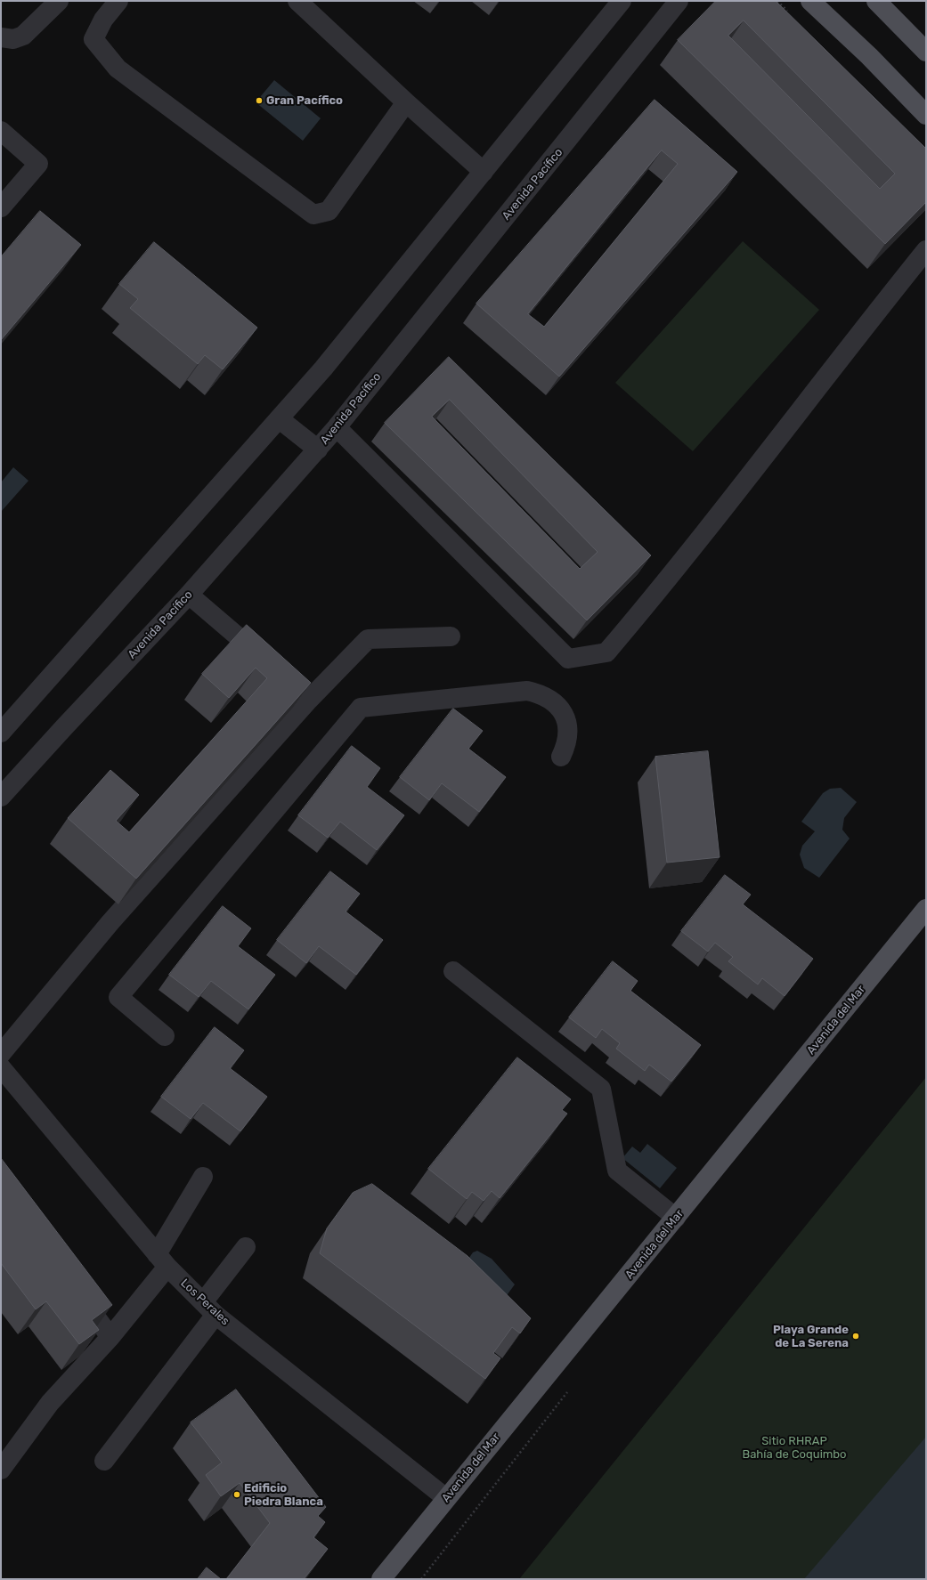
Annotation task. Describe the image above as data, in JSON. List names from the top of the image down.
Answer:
{
  "streets": {
    "main road": ["Avenida del Mar"],
    "street": ["Avenida Pacífico", "Los Perales"]
  },
  "crossings": [
    ["Avenida del Mar", "Los Perales"]
  ],
  "parks": ["Sitio RHRAP Bahía de Coquimbo"],
  "places": ["Gran Pacífico", "Playa Grande de La Serena", "Edificio Piedra Blanca"]
}
